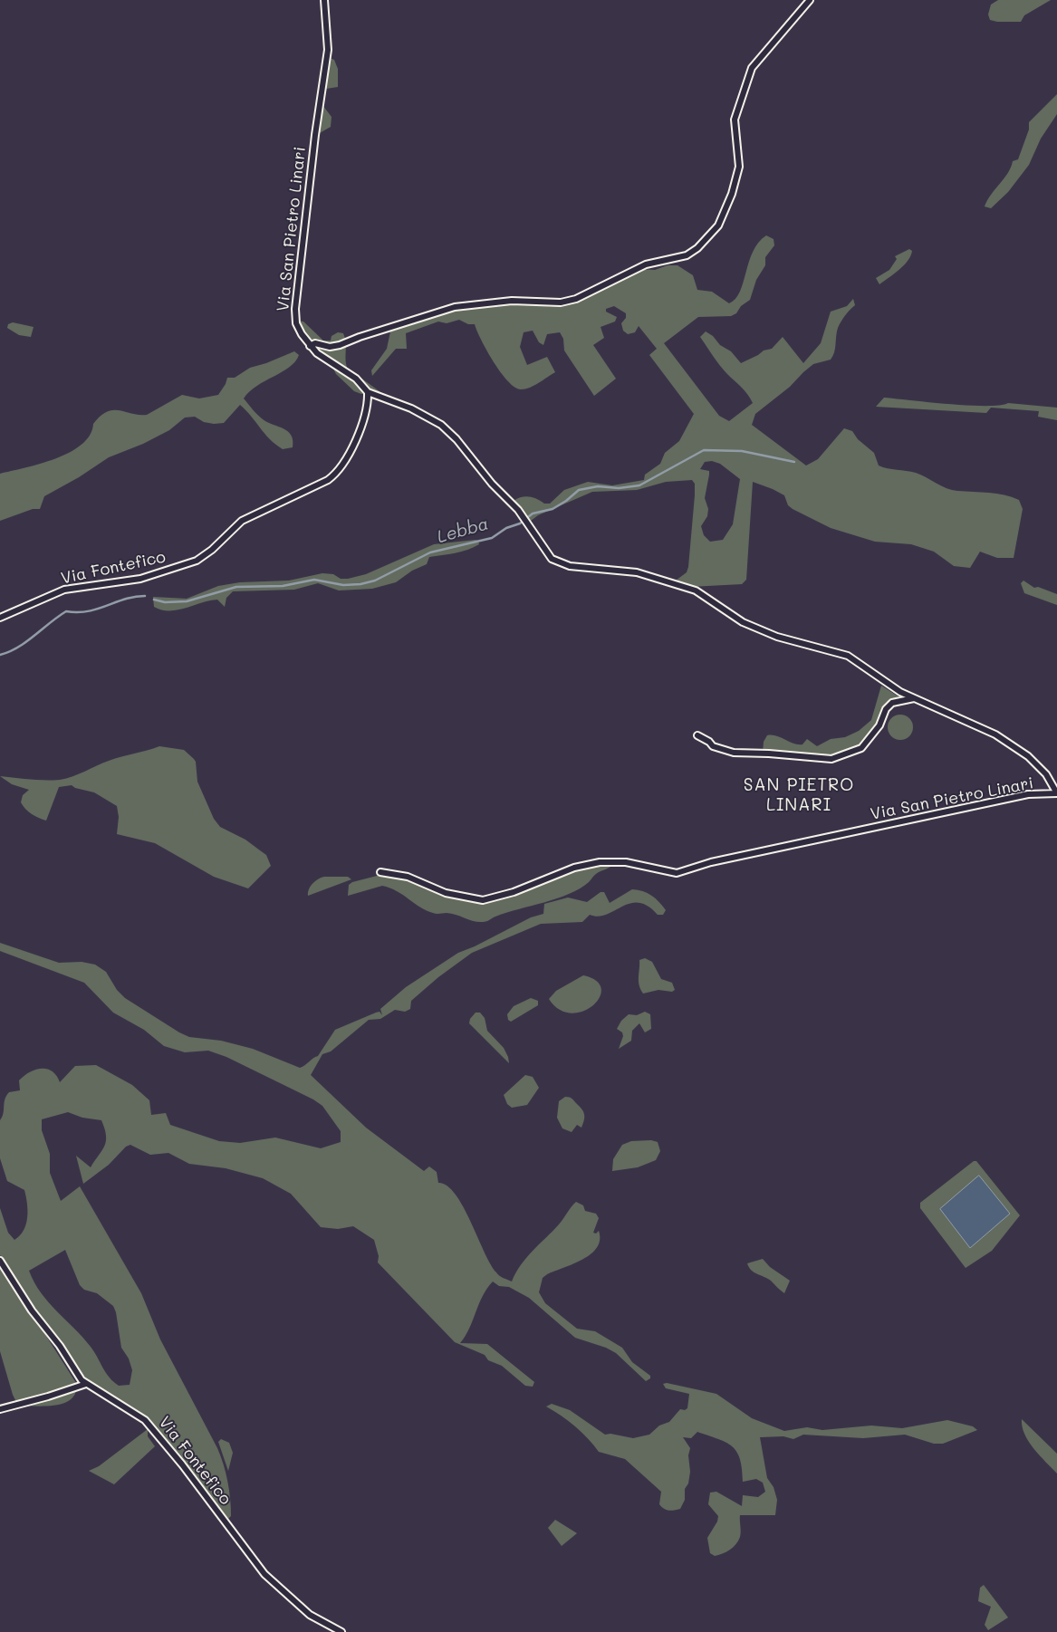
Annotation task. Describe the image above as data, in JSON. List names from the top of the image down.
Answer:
{
  "streets": {
    "street": ["Via San Pietro Linari", "Via Fontefico"]
  },
  "crossings": [
    ["Via San Pietro Linari", "Via Fontefico"]
  ],
  "districts": ["SAN PIETRO LINARI"],
  "water": ["Lebba"]
}
